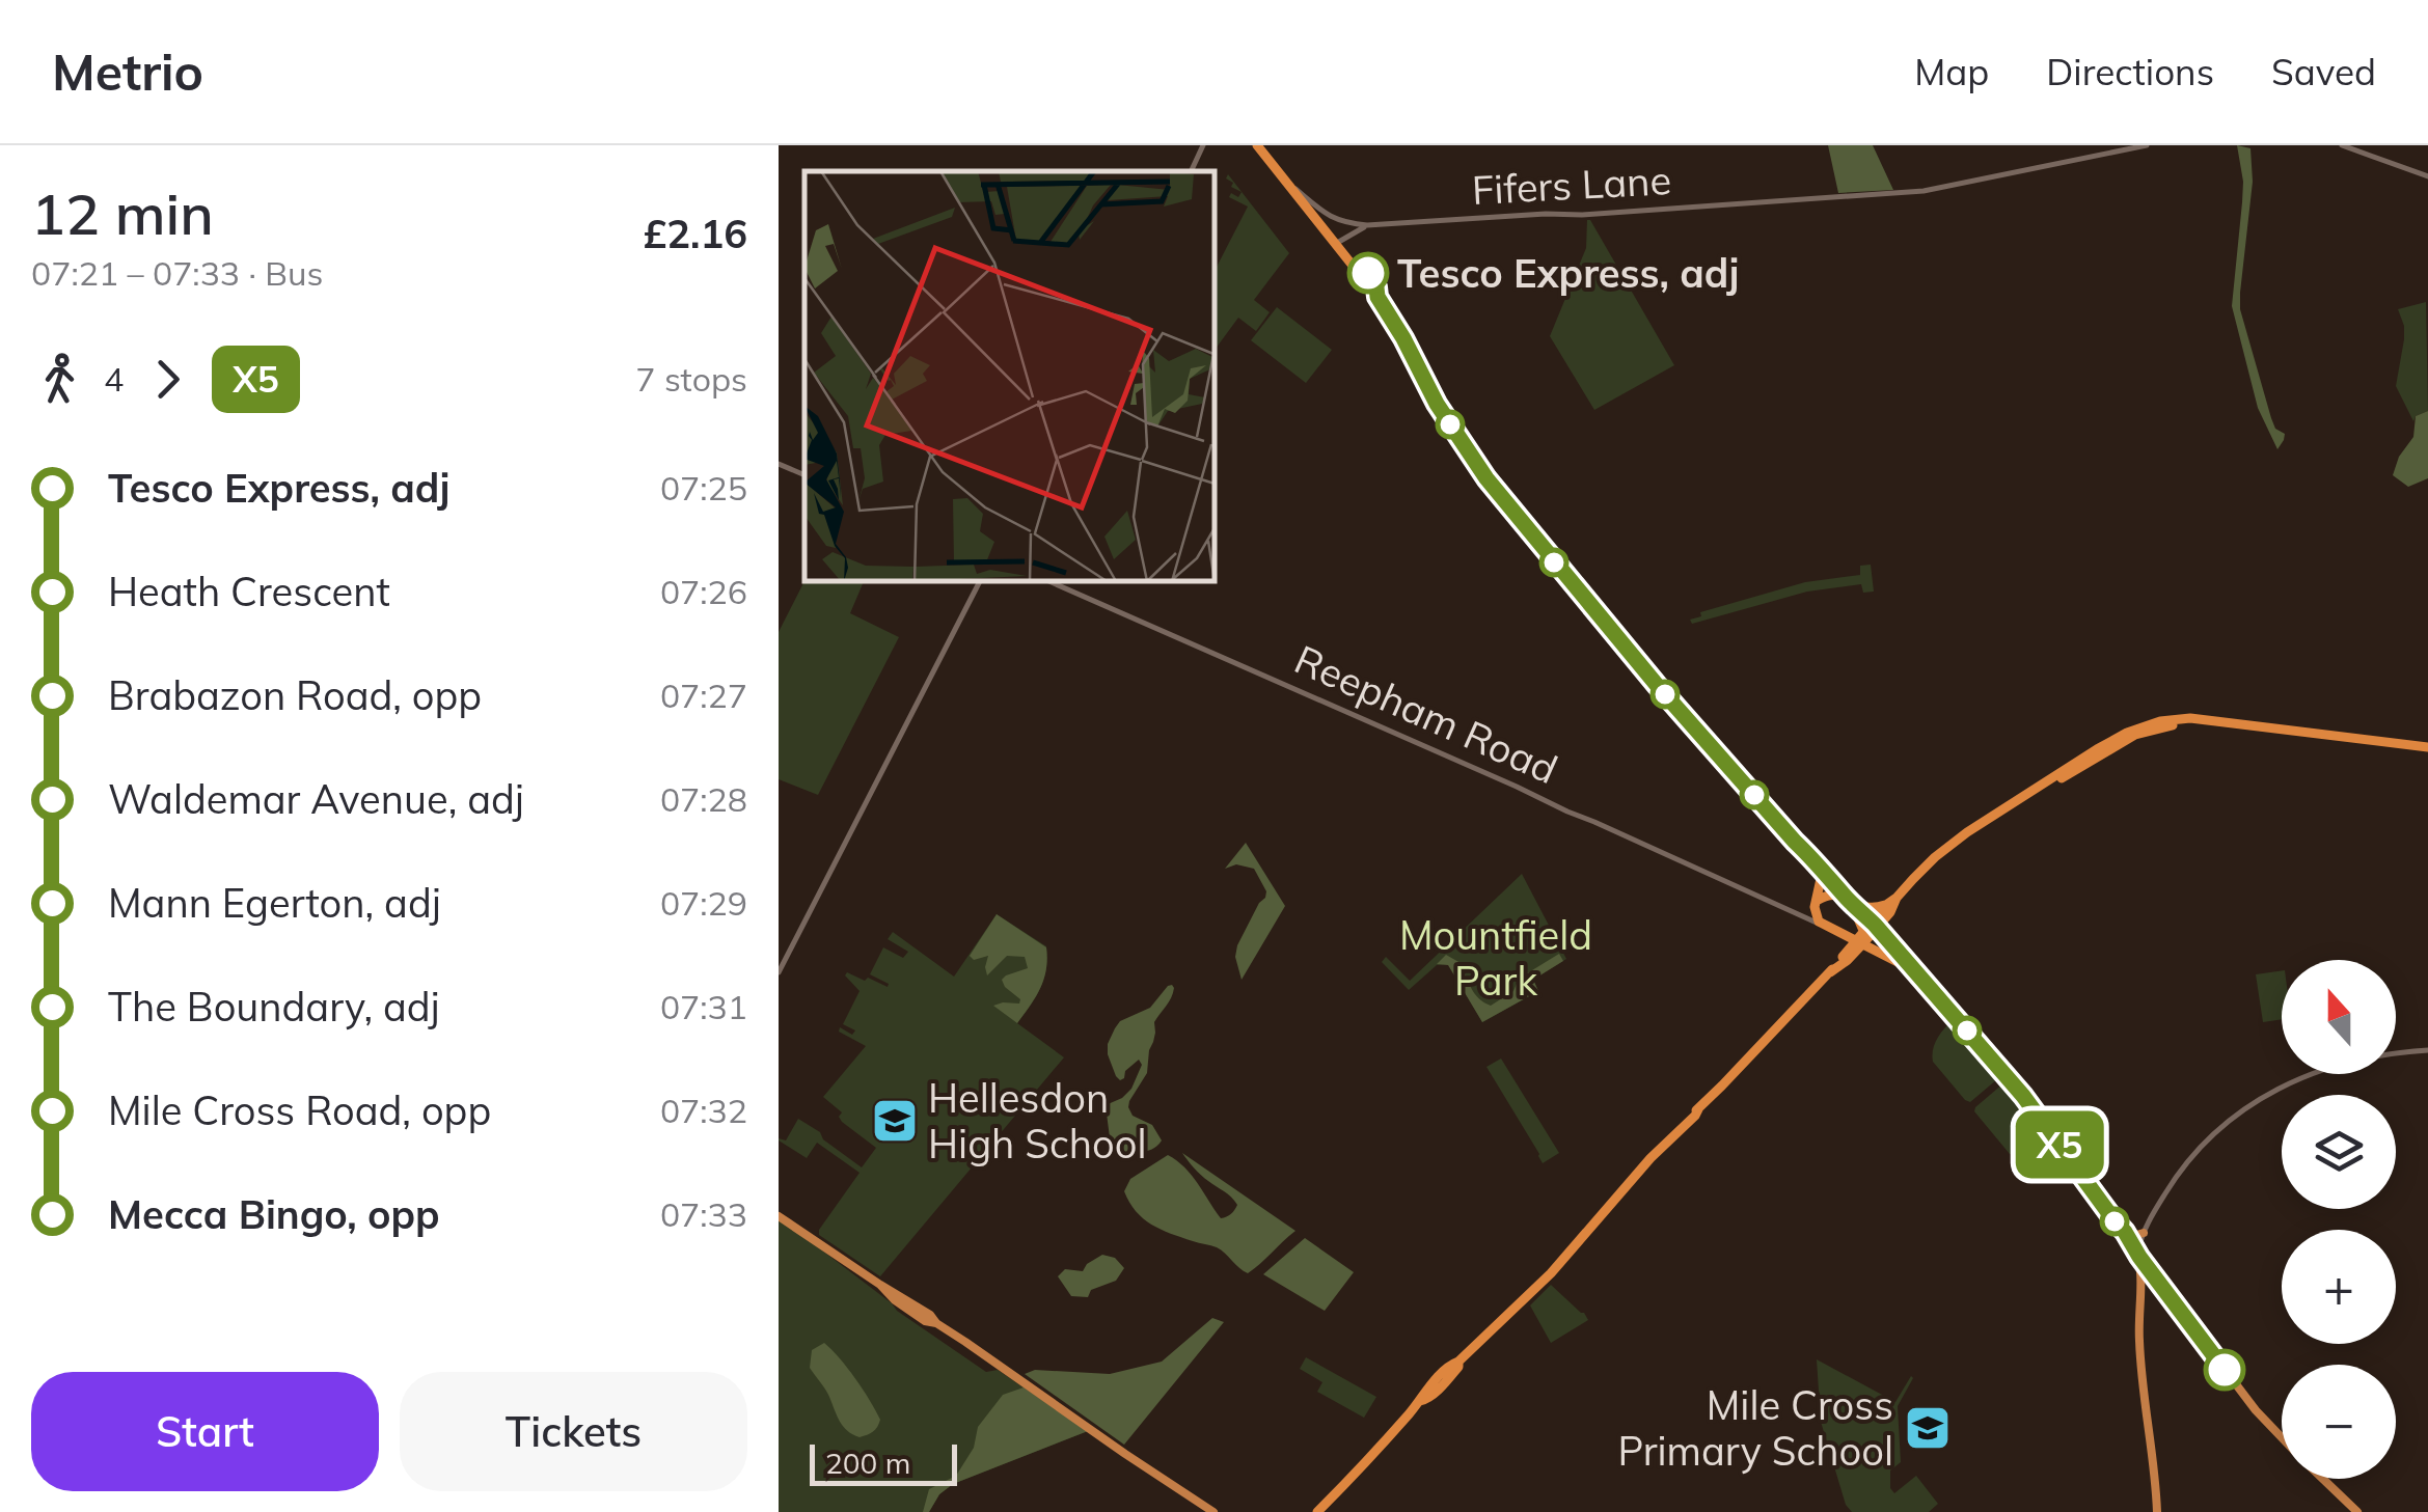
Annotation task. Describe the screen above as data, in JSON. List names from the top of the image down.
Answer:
{
  "streets": {
    "highway": ["Reepham Road"],
    "street": ["Fifers Lane"]
  },
  "parks": ["Mountfield Park"],
  "places": {
    "other": ["Tesco Express, adj"],
    "school or university": ["Hellesdon High School", "Mile Cross Primary School"]
  },
  "lines": ["bus line X5"],
  "scale_bar": "200 m",
  "north": "top",
  "page": {
    "header": "Metrio",
    "nav": ["Map", "Directions", "Saved"],
    "heading": ["12 min", "07:21 – 07:33 · Bus", "£2.16"],
    "on_map": "X5",
    "legs": ["4", "X5", "7 stops"],
    "list": [
      {
        "name": "Tesco Express, adj",
        "value": "07:25"
      },
      {
        "name": "Heath Crescent",
        "value": "07:26"
      },
      {
        "name": "Brabazon Road, opp",
        "value": "07:27"
      },
      {
        "name": "Waldemar Avenue, adj",
        "value": "07:28"
      },
      {
        "name": "Mann Egerton, adj",
        "value": "07:29"
      },
      {
        "name": "The Boundary, adj",
        "value": "07:31"
      },
      {
        "name": "Mile Cross Road, opp",
        "value": "07:32"
      },
      {
        "name": "Mecca Bingo, opp",
        "value": "07:33"
      }
    ],
    "map_buttons": ["+", "−"],
    "buttons": ["Start", "Tickets"],
    "scale": "200 m"
  }
}
